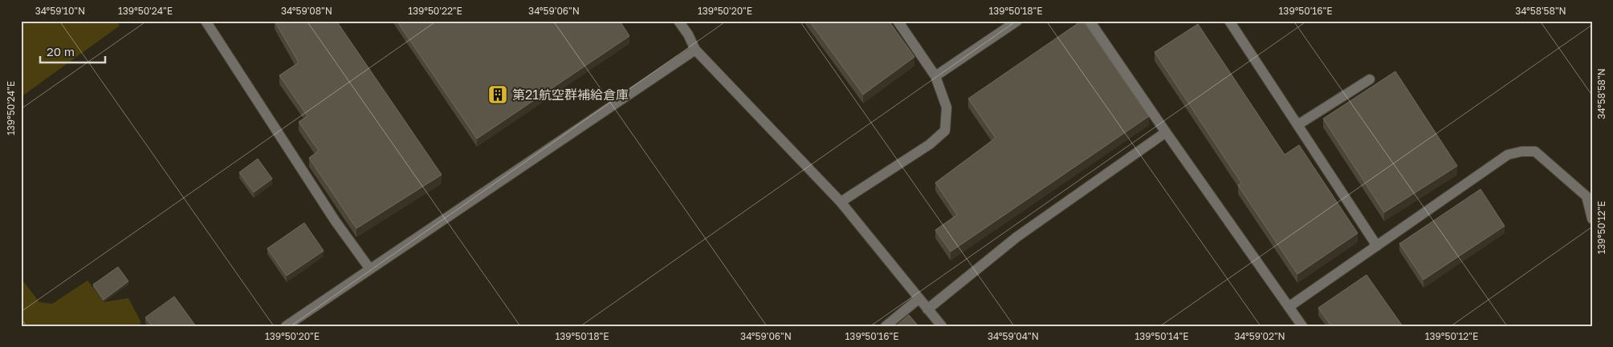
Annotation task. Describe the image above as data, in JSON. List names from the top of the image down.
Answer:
{
  "places": {
    "building": ["第21航空群補給倉庫"]
  },
  "scale_bar": "20 m",
  "coordinates": [
    "34°59'10\"N",
    "139°50'24\"E",
    "34°59'08\"N",
    "139°50'22\"E",
    "34°59'06\"N",
    "139°50'20\"E",
    "139°50'18\"E",
    "139°50'16\"E",
    "34°58'58\"N",
    "139°50'12\"E",
    "34°59'04\"N",
    "139°50'14\"E",
    "34°59'02\"N"
  ]
}
